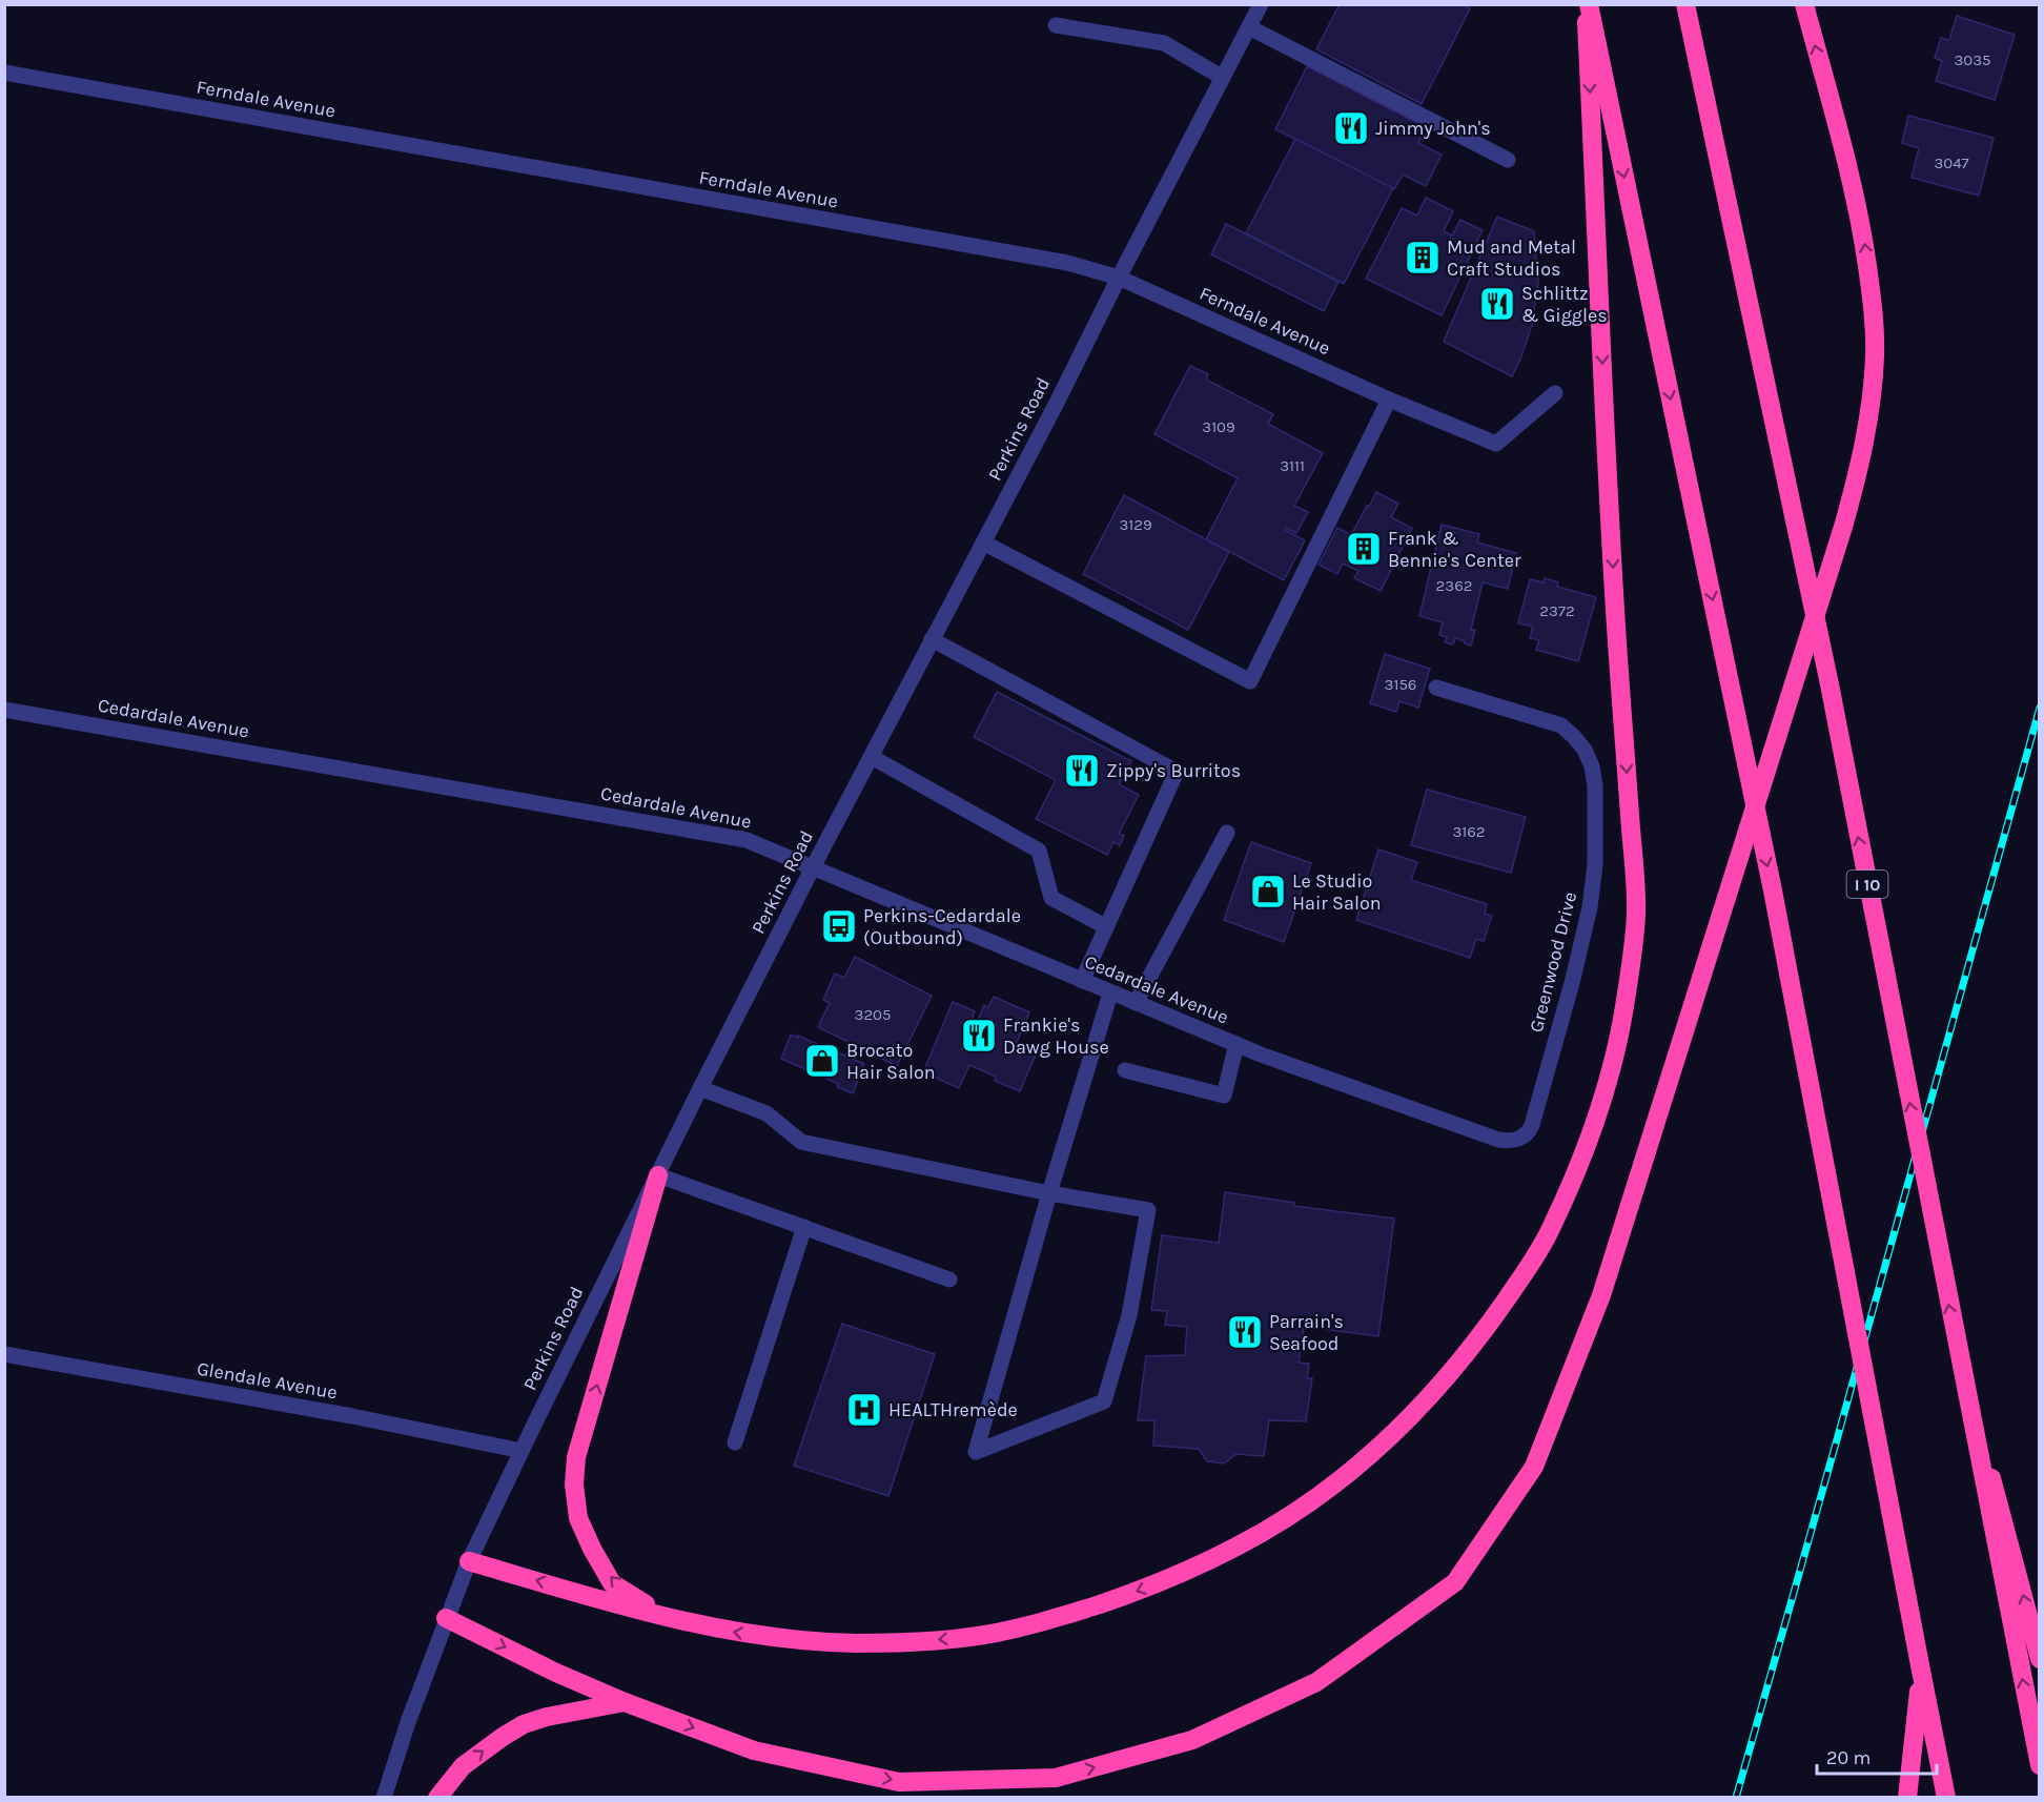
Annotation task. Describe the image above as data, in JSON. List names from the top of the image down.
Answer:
{
  "streets": {
    "highway": ["I 10"],
    "street": [
      "Ferndale Avenue",
      "Perkins Road",
      "Cedardale Avenue",
      "Greenwood Drive",
      "Glendale Avenue"
    ]
  },
  "crossings": [
    ["Ferndale Avenue", "Perkins Road"],
    ["Perkins Road", "Cedardale Avenue"],
    ["Perkins Road", "Glendale Avenue"],
    ["Cedardale Avenue", "Greenwood Drive"]
  ],
  "places": {
    "restaurant": [
      "Jimmy John's",
      "Schlittz & Giggles",
      "Zippy's Burritos",
      "Frankie's Dawg House",
      "Parrain's Seafood"
    ],
    "building": ["Mud and Metal Craft Studios", "Frank & Bennie's Center"],
    "shop": ["Le Studio Hair Salon", "Brocato Hair Salon"],
    "bus stop": ["Perkins-Cedardale (Outbound)"],
    "hospital": ["HEALTHremède"]
  },
  "house_numbers": [
    "3035",
    "3047",
    "3109",
    "3111",
    "3129",
    "2362",
    "2372",
    "3156",
    "3162",
    "3205"
  ],
  "scale_bar": "20 m"
}
